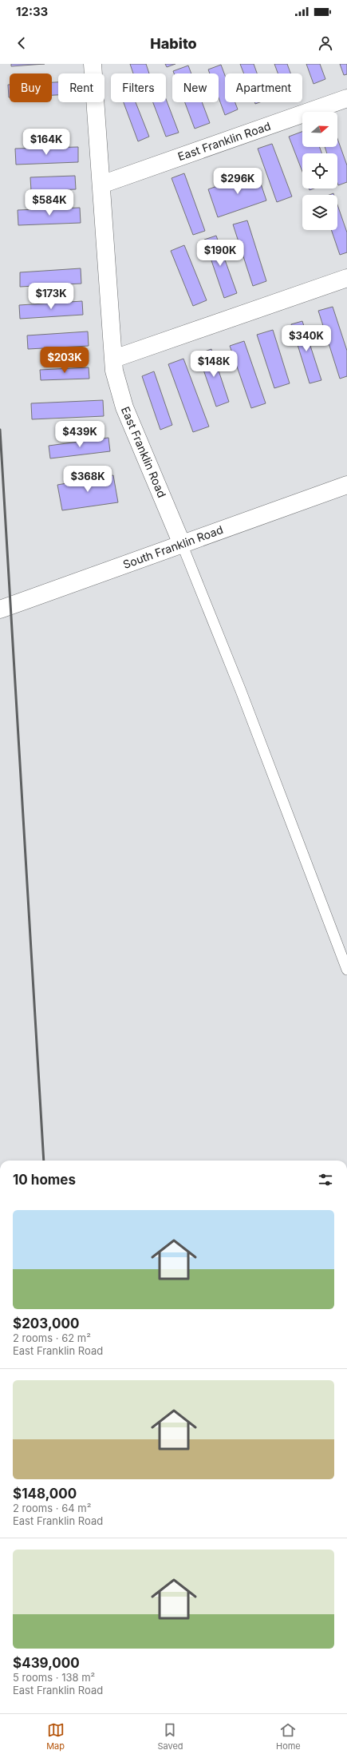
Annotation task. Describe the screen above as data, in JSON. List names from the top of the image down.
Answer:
{
  "streets": {
    "street": ["East Franklin Road", "South Franklin Road"]
  },
  "crossings": [
    ["East Franklin Road", "South Franklin Road"]
  ],
  "north": "right",
  "page": {
    "status": "12:33",
    "header": "Habito",
    "chip": [
      "Buy",
      "Rent",
      "Filters",
      "New",
      "Apartment"
    ],
    "price": [
      "$164K",
      "$296K",
      "$584K",
      "$190K",
      "$173K",
      "$340K",
      "$203K",
      "$148K",
      "$439K",
      "$368K"
    ],
    "heading": "10 homes",
    "list": [
      {
        "name": "$203,000",
        "note": "2 rooms · 62 m² · East Franklin Road"
      },
      {
        "name": "$148,000",
        "note": "2 rooms · 64 m² · East Franklin Road"
      },
      {
        "name": "$439,000",
        "note": "5 rooms · 138 m² · East Franklin Road"
      }
    ],
    "tabs": ["Map", "Saved", "Home"]
  }
}
